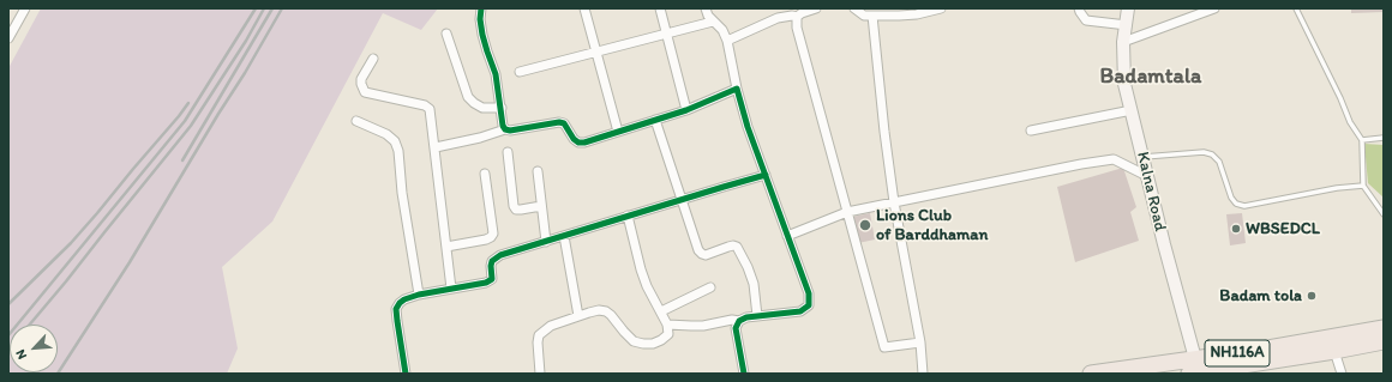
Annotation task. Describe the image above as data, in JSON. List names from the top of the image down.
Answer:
{
  "streets": {
    "highway": ["NH116A"],
    "street": ["Kalna Road"]
  },
  "crossings": [
    ["Kalna Road", "NH116A"]
  ],
  "districts": ["Badamtala"],
  "places": ["Lions Club of Barddhaman", "WBSEDCL", "Badam tola"],
  "north": "bottom left"
}
